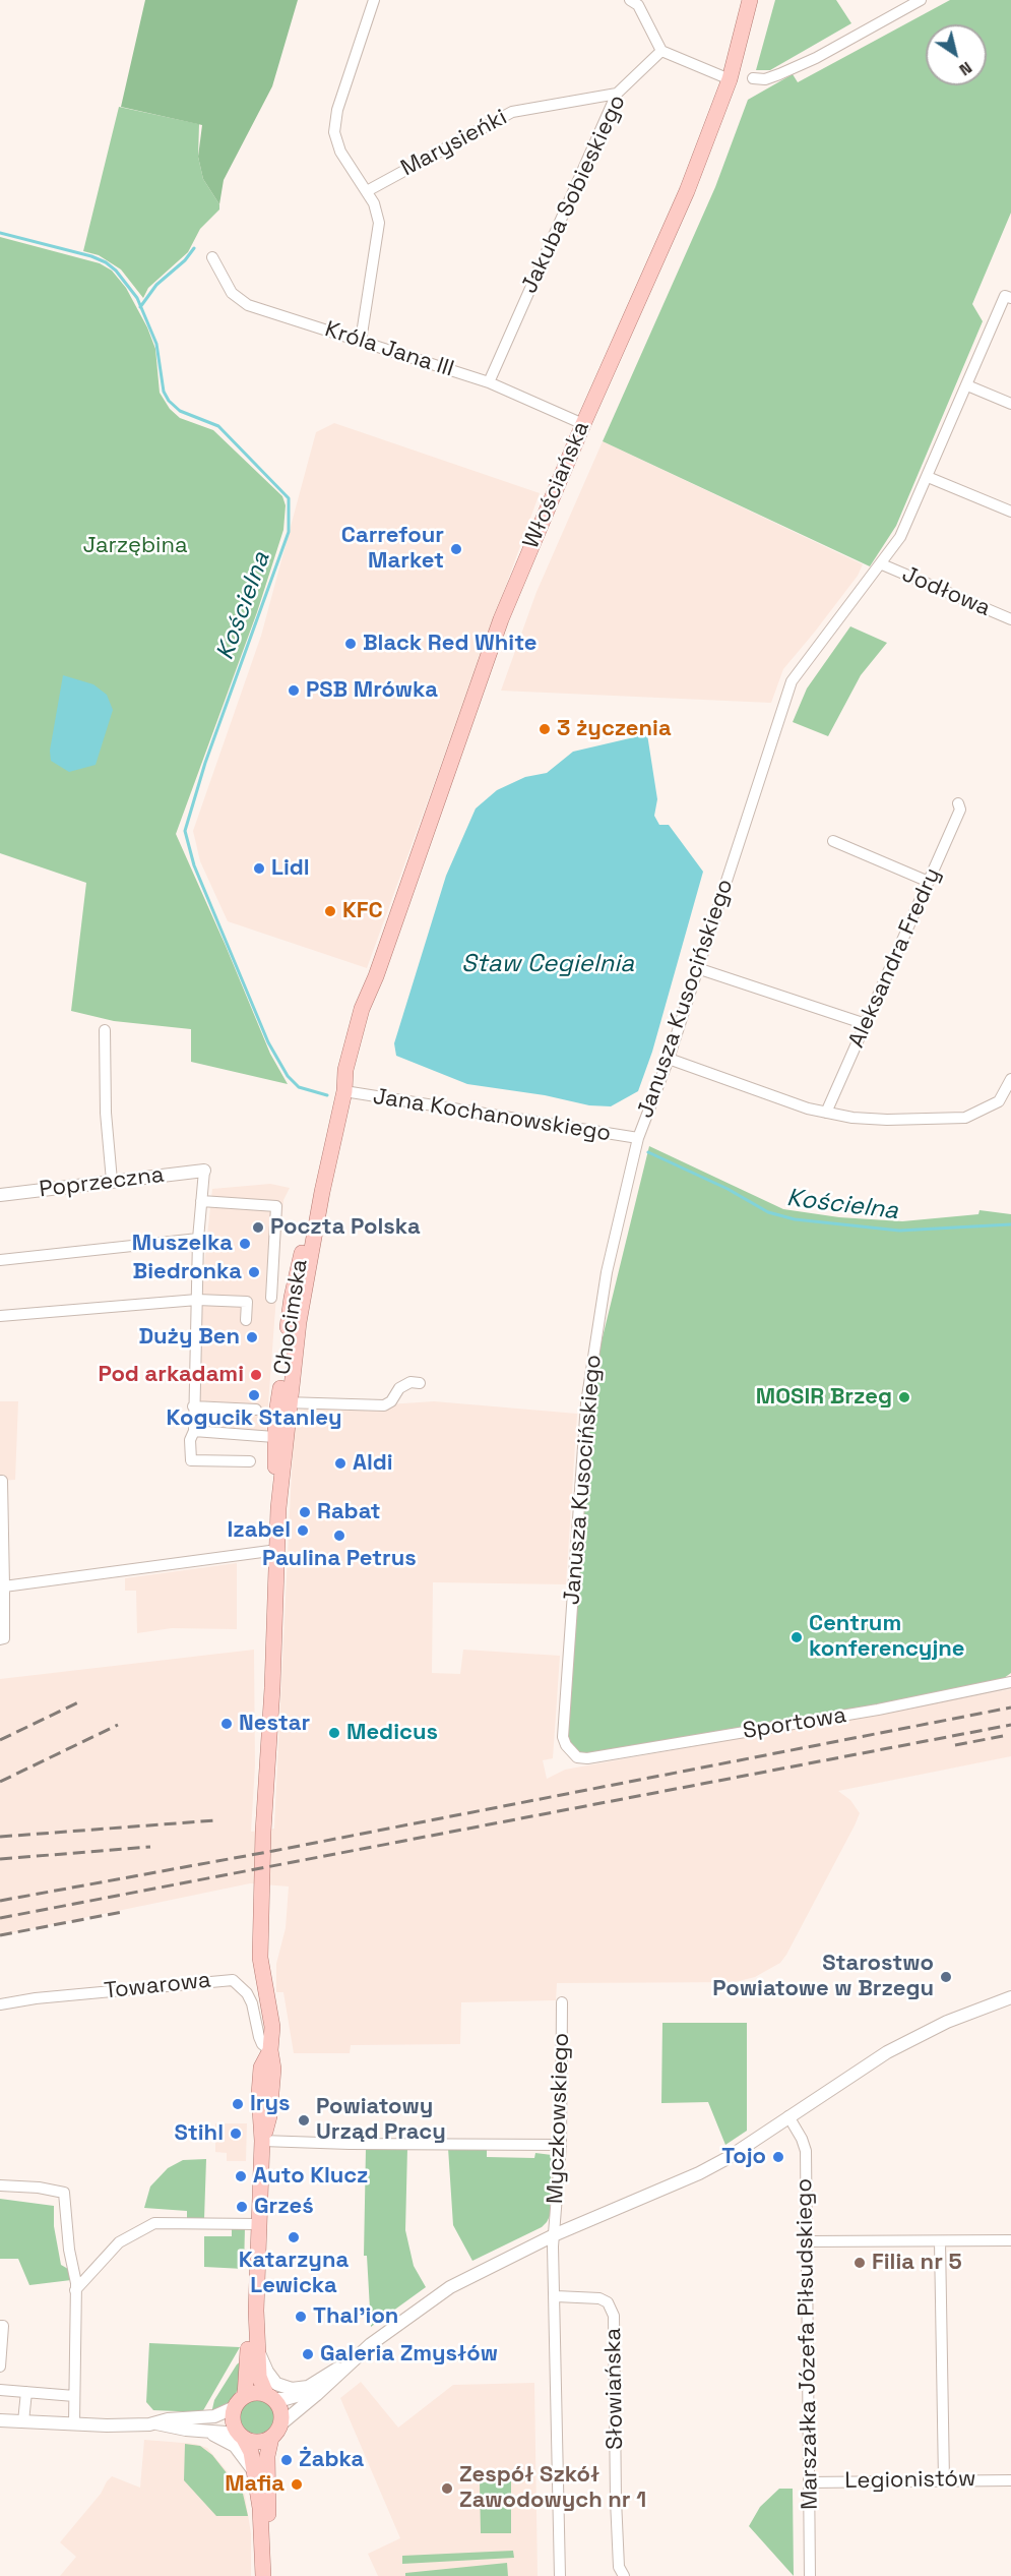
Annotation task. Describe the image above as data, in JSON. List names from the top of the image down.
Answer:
{
  "streets": {
    "main road": ["Włościańska", "Chocimska"],
    "street": [
      "Marysieńki",
      "Jakuba Sobieskiego",
      "Króla Jana III",
      "Jodłowa",
      "Aleksandra Fredry",
      "Janusza Kusocińskiego",
      "Jana Kochanowskiego",
      "Poprzeczna",
      "Sportowa",
      "Towarowa",
      "Myczkowskiego",
      "Marszałka Józefa Piłsudskiego",
      "Słowiańska",
      "Legionistów"
    ]
  },
  "crossings": [
    ["Marysieńki", "Jakuba Sobieskiego"],
    ["Jakuba Sobieskiego", "Króla Jana III"],
    ["Króla Jana III", "Włościańska"],
    ["Włościańska", "Jana Kochanowskiego"],
    ["Włościańska", "Chocimska"],
    ["Jodłowa", "Janusza Kusocińskiego"],
    ["Janusza Kusocińskiego", "Jana Kochanowskiego"],
    ["Janusza Kusocińskiego", "Sportowa"],
    ["Chocimska", "Towarowa"],
    ["Marszałka Józefa Piłsudskiego", "Legionistów"]
  ],
  "water": ["Kościelna", "Staw Cegielnia"],
  "parks": ["Jarzębina"],
  "places": [
    "Carrefour Market",
    "Black Red White",
    "PSB Mrówka",
    "3 życzenia",
    "Lidl",
    "KFC",
    "Poczta Polska",
    "Muszelka",
    "Biedronka",
    "Duży Ben",
    "Pod arkadami",
    "Kogucik Stanley",
    "MOSIR Brzeg",
    "Aldi",
    "Rabat",
    "Izabel",
    "Paulina Petrus",
    "Centrum konferencyjne",
    "Nestar",
    "Medicus",
    "Starostwo Powiatowe w Brzegu",
    "Irys",
    "Powiatowy Urząd Pracy",
    "Stihl",
    "Tojo",
    "Auto Klucz",
    "Grześ",
    "Katarzyna Lewicka",
    "Filia nr 5",
    "Thal'ion",
    "Galeria Zmysłów",
    "Żabka",
    "Mafia",
    "Zespół Szkół Zawodowych nr 1"
  ],
  "north": "bottom right"
}
